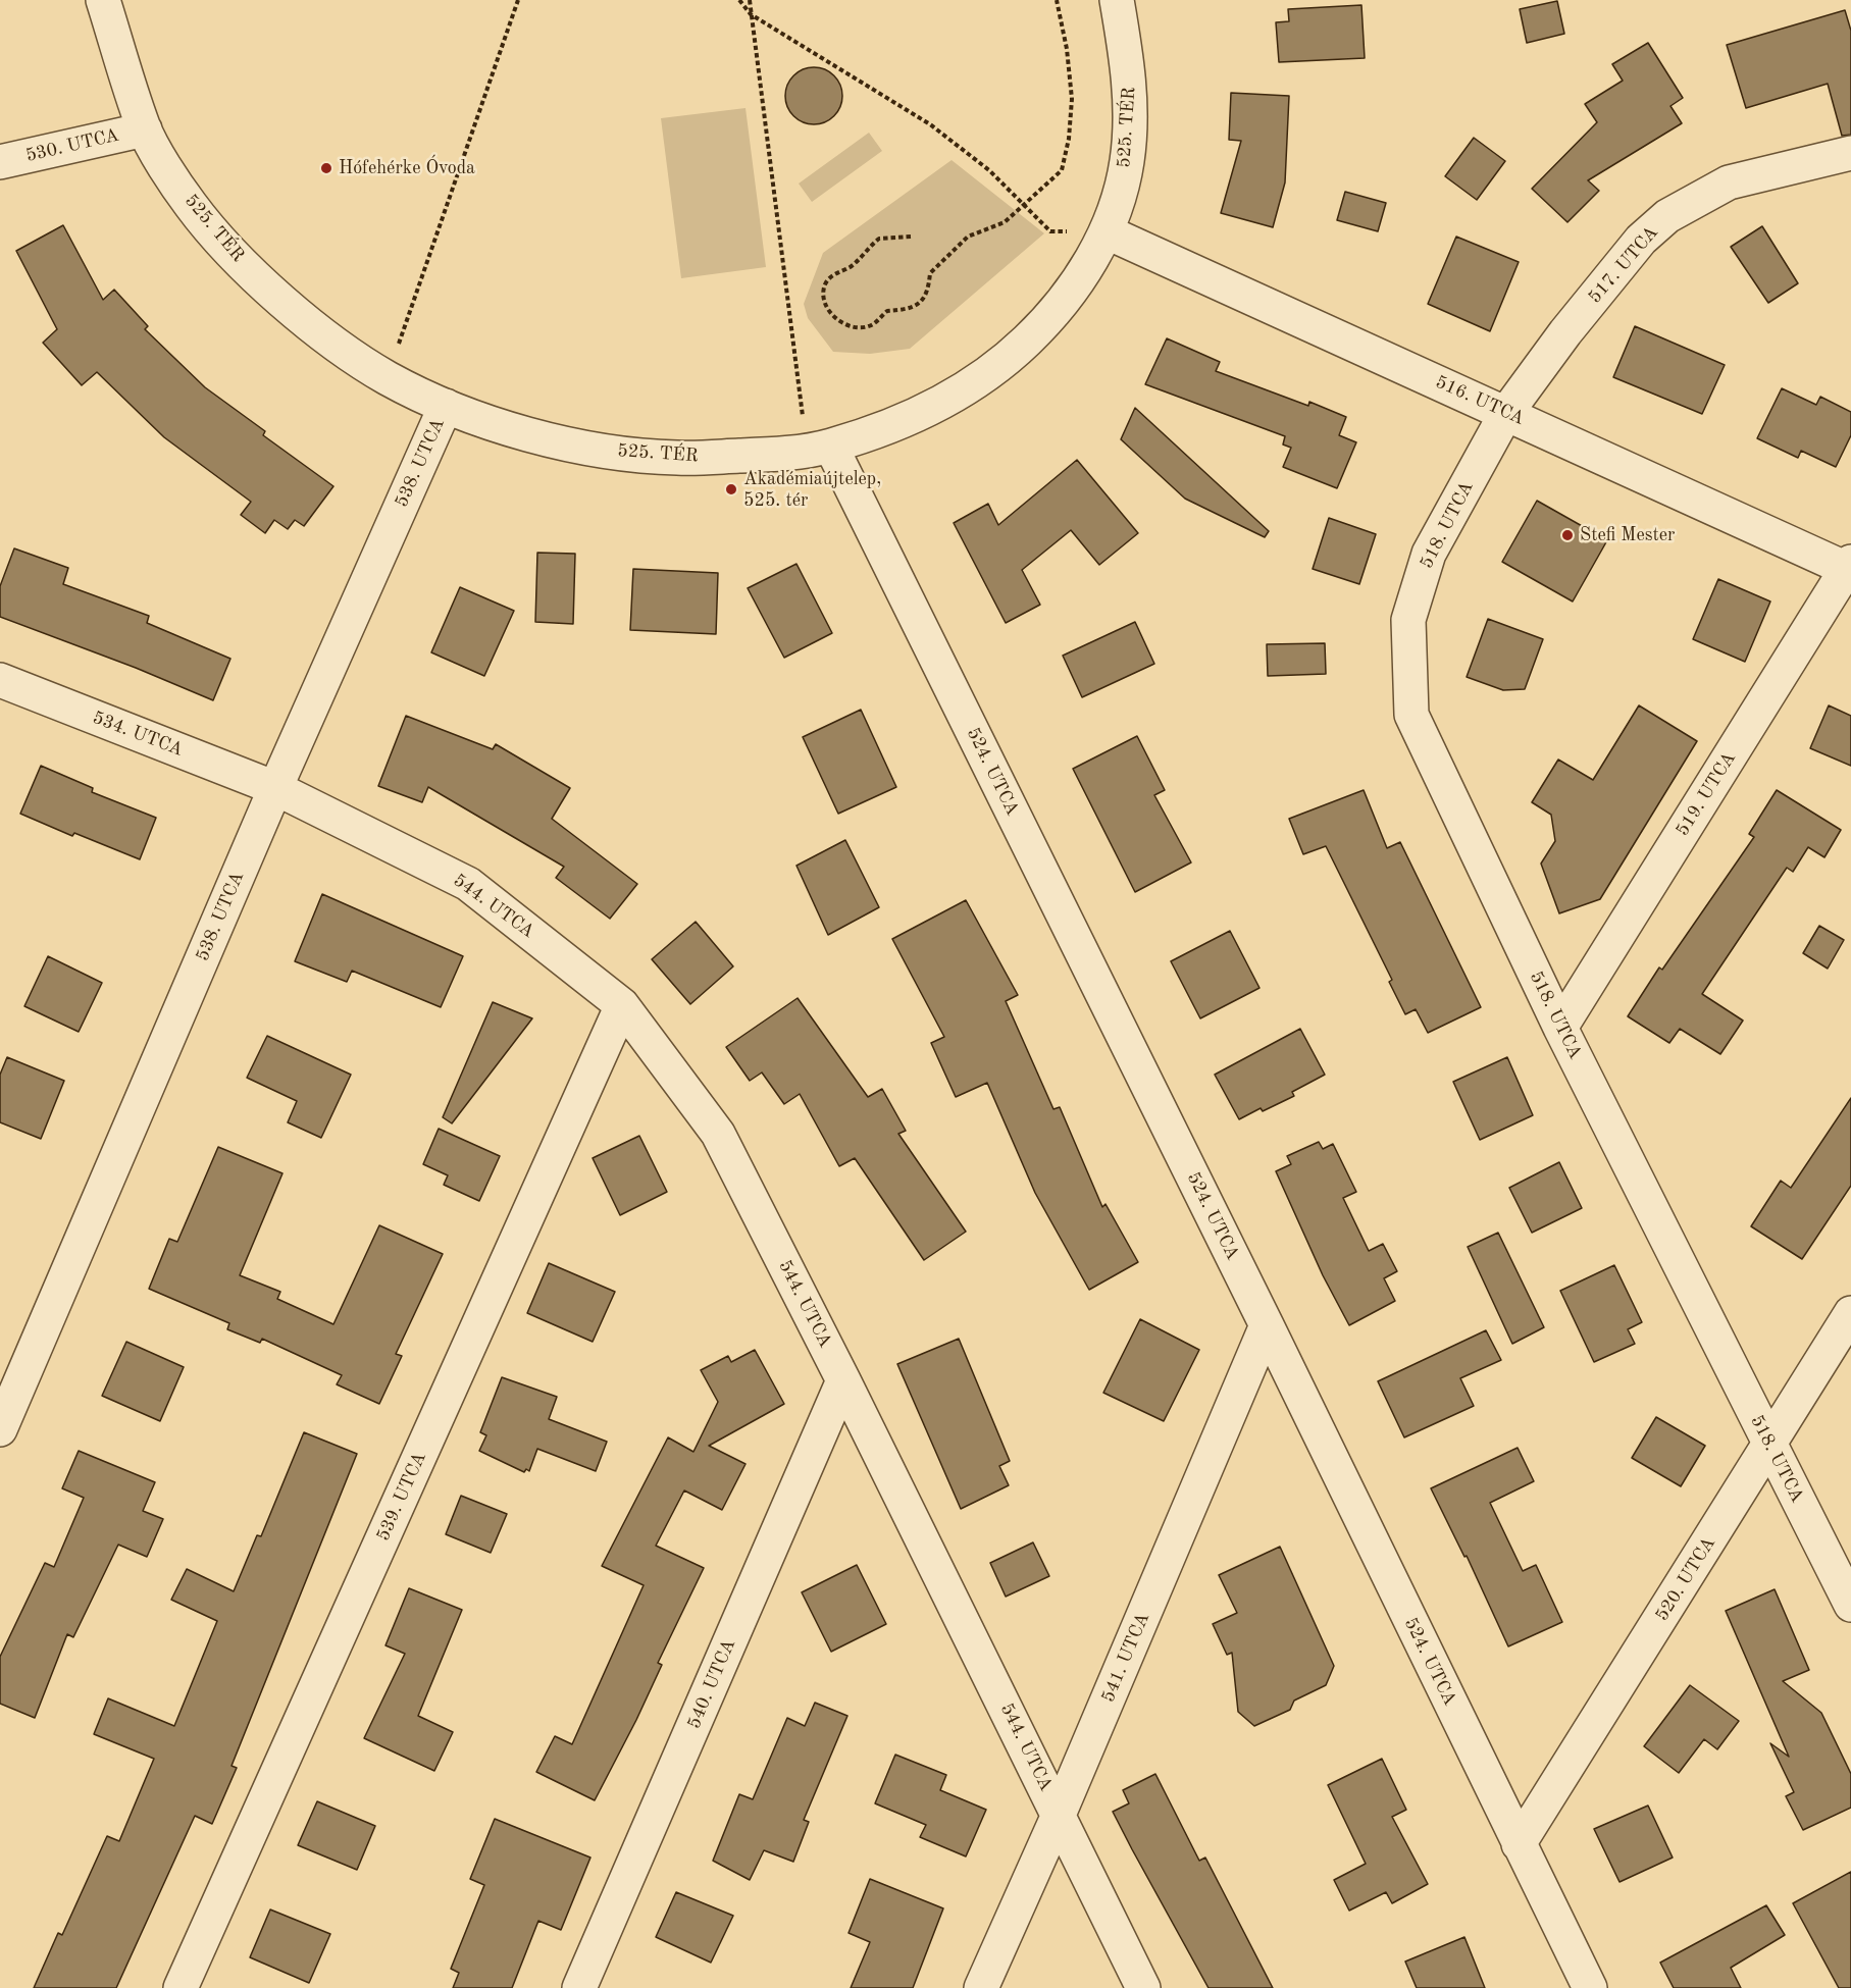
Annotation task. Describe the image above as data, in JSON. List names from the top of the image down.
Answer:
{
  "streets": {
    "street": [
      "525. TÉR",
      "530. UTCA",
      "517. UTCA",
      "516. UTCA",
      "538. UTCA",
      "518. UTCA",
      "534. UTCA",
      "524. UTCA",
      "519. UTCA",
      "544. UTCA",
      "539. UTCA",
      "520. UTCA",
      "541. UTCA",
      "540. UTCA"
    ]
  },
  "crossings": [
    ["525. TÉR", "530. UTCA"],
    ["525. TÉR", "516. UTCA"],
    ["525. TÉR", "538. UTCA"],
    ["525. TÉR", "524. UTCA"],
    ["517. UTCA", "516. UTCA"],
    ["517. UTCA", "518. UTCA"],
    ["516. UTCA", "518. UTCA"],
    ["516. UTCA", "519. UTCA"],
    ["538. UTCA", "534. UTCA"],
    ["538. UTCA", "544. UTCA"],
    ["518. UTCA", "519. UTCA"],
    ["518. UTCA", "520. UTCA"],
    ["534. UTCA", "544. UTCA"],
    ["524. UTCA", "520. UTCA"],
    ["524. UTCA", "541. UTCA"],
    ["544. UTCA", "539. UTCA"],
    ["544. UTCA", "541. UTCA"],
    ["544. UTCA", "540. UTCA"]
  ],
  "places": ["Hófehérke Óvoda", "Akadémiaújtelep, 525. tér", "Stefi Mester"]
}
